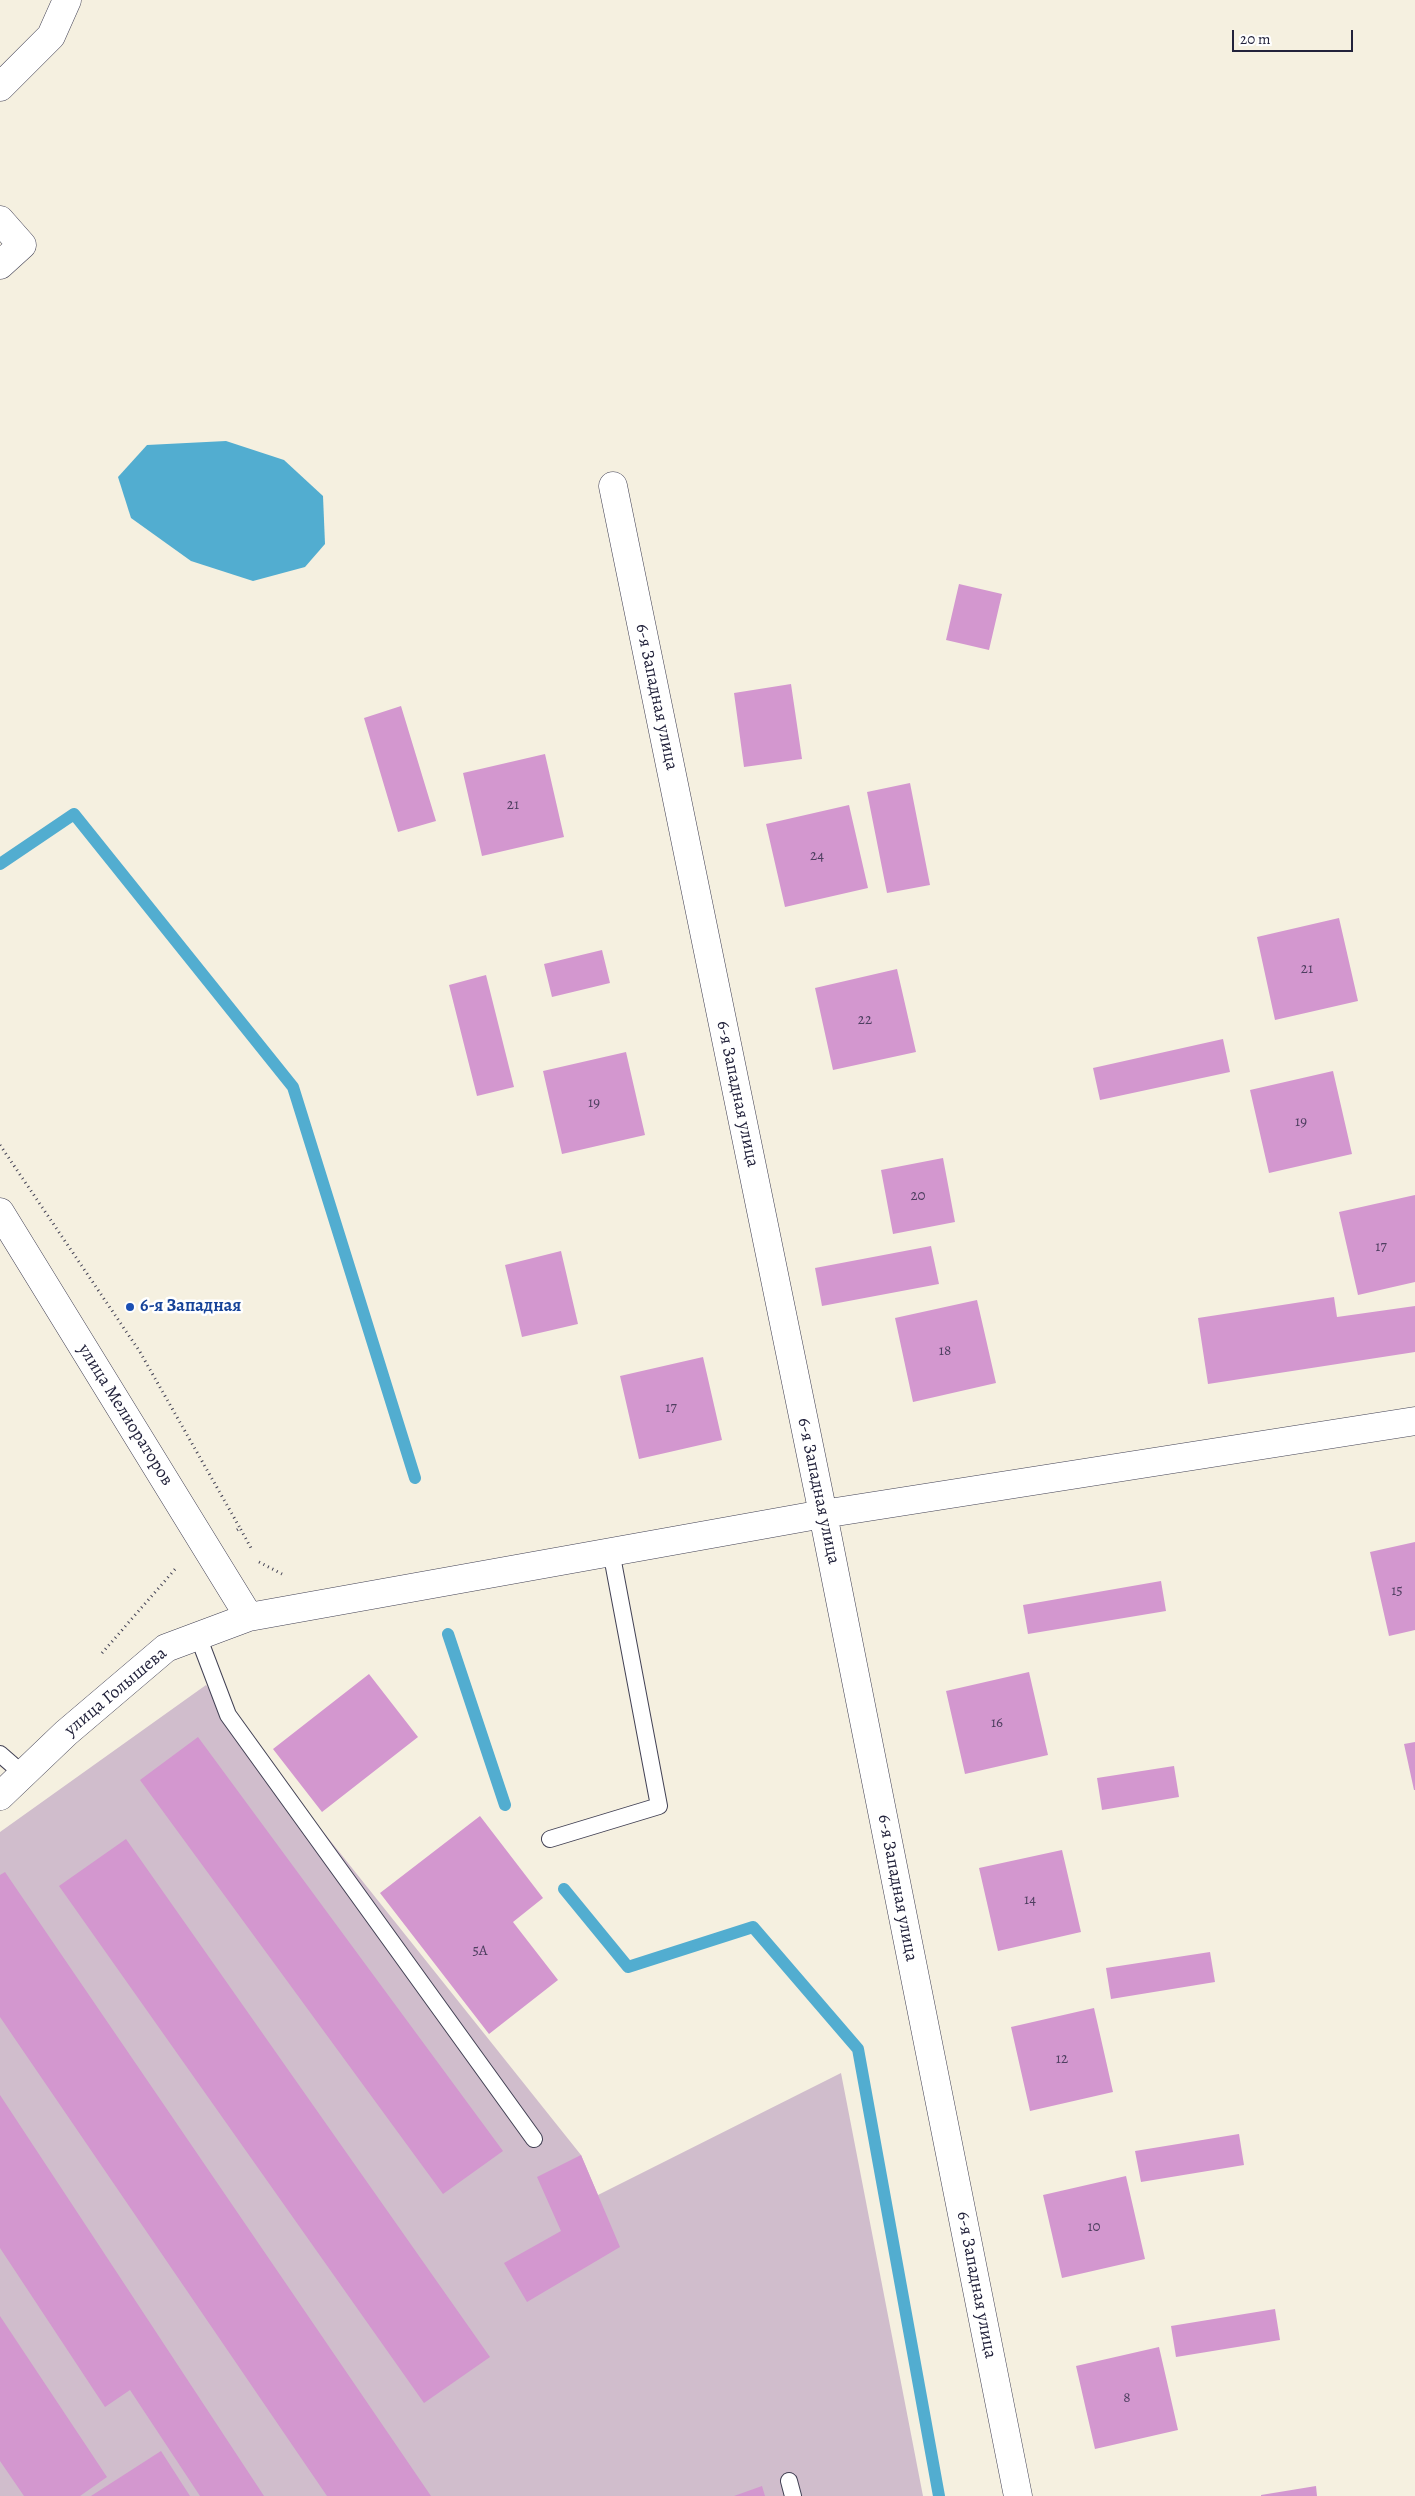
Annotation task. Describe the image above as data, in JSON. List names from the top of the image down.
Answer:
{
  "streets": {
    "street": ["6-я Западная улица", "улица Мелиораторов", "улица Голышева"]
  },
  "crossings": [
    ["6-я Западная улица", "улица Голышева"],
    ["улица Мелиораторов", "улица Голышева"]
  ],
  "places": ["6-я Западная"],
  "house_numbers": [
    "21",
    "24",
    "21",
    "22",
    "19",
    "19",
    "20",
    "17",
    "18",
    "17",
    "15",
    "16",
    "14",
    "5А",
    "12",
    "10",
    "8"
  ],
  "scale_bar": "20 m"
}
